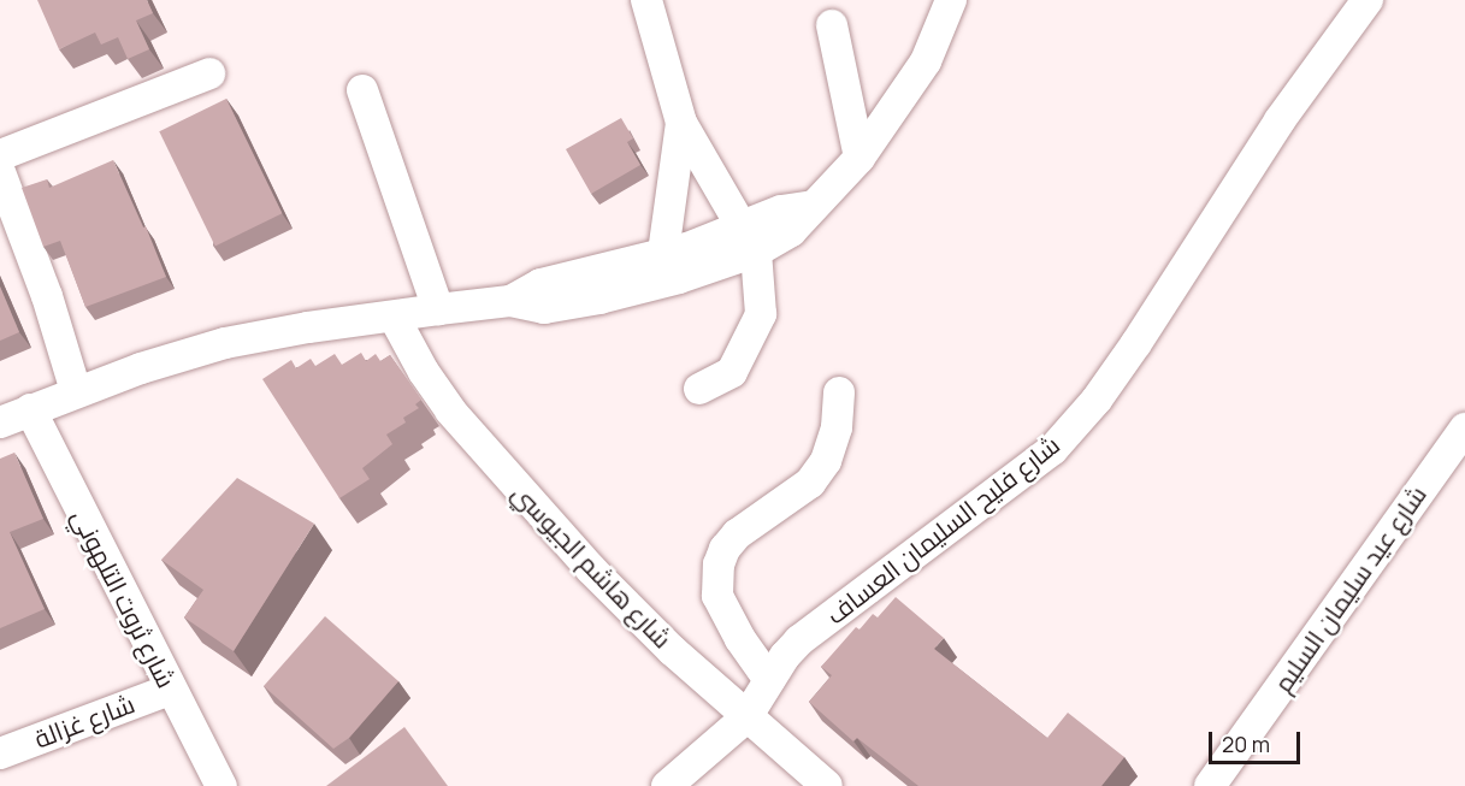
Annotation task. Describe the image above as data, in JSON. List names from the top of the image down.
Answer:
{
  "streets": {
    "street": [
      "شارع فليح السليمان العساف",
      "شارع هاشم الجيوسي",
      "شارع عيد سليمان السليم",
      "شارع ثروت التلهوني",
      "شارع غزالة"
    ]
  },
  "crossings": [
    ["شارع فليح السليمان العساف", "شارع هاشم الجيوسي"],
    ["شارع ثروت التلهوني", "شارع غزالة"]
  ],
  "scale_bar": "20 m"
}
